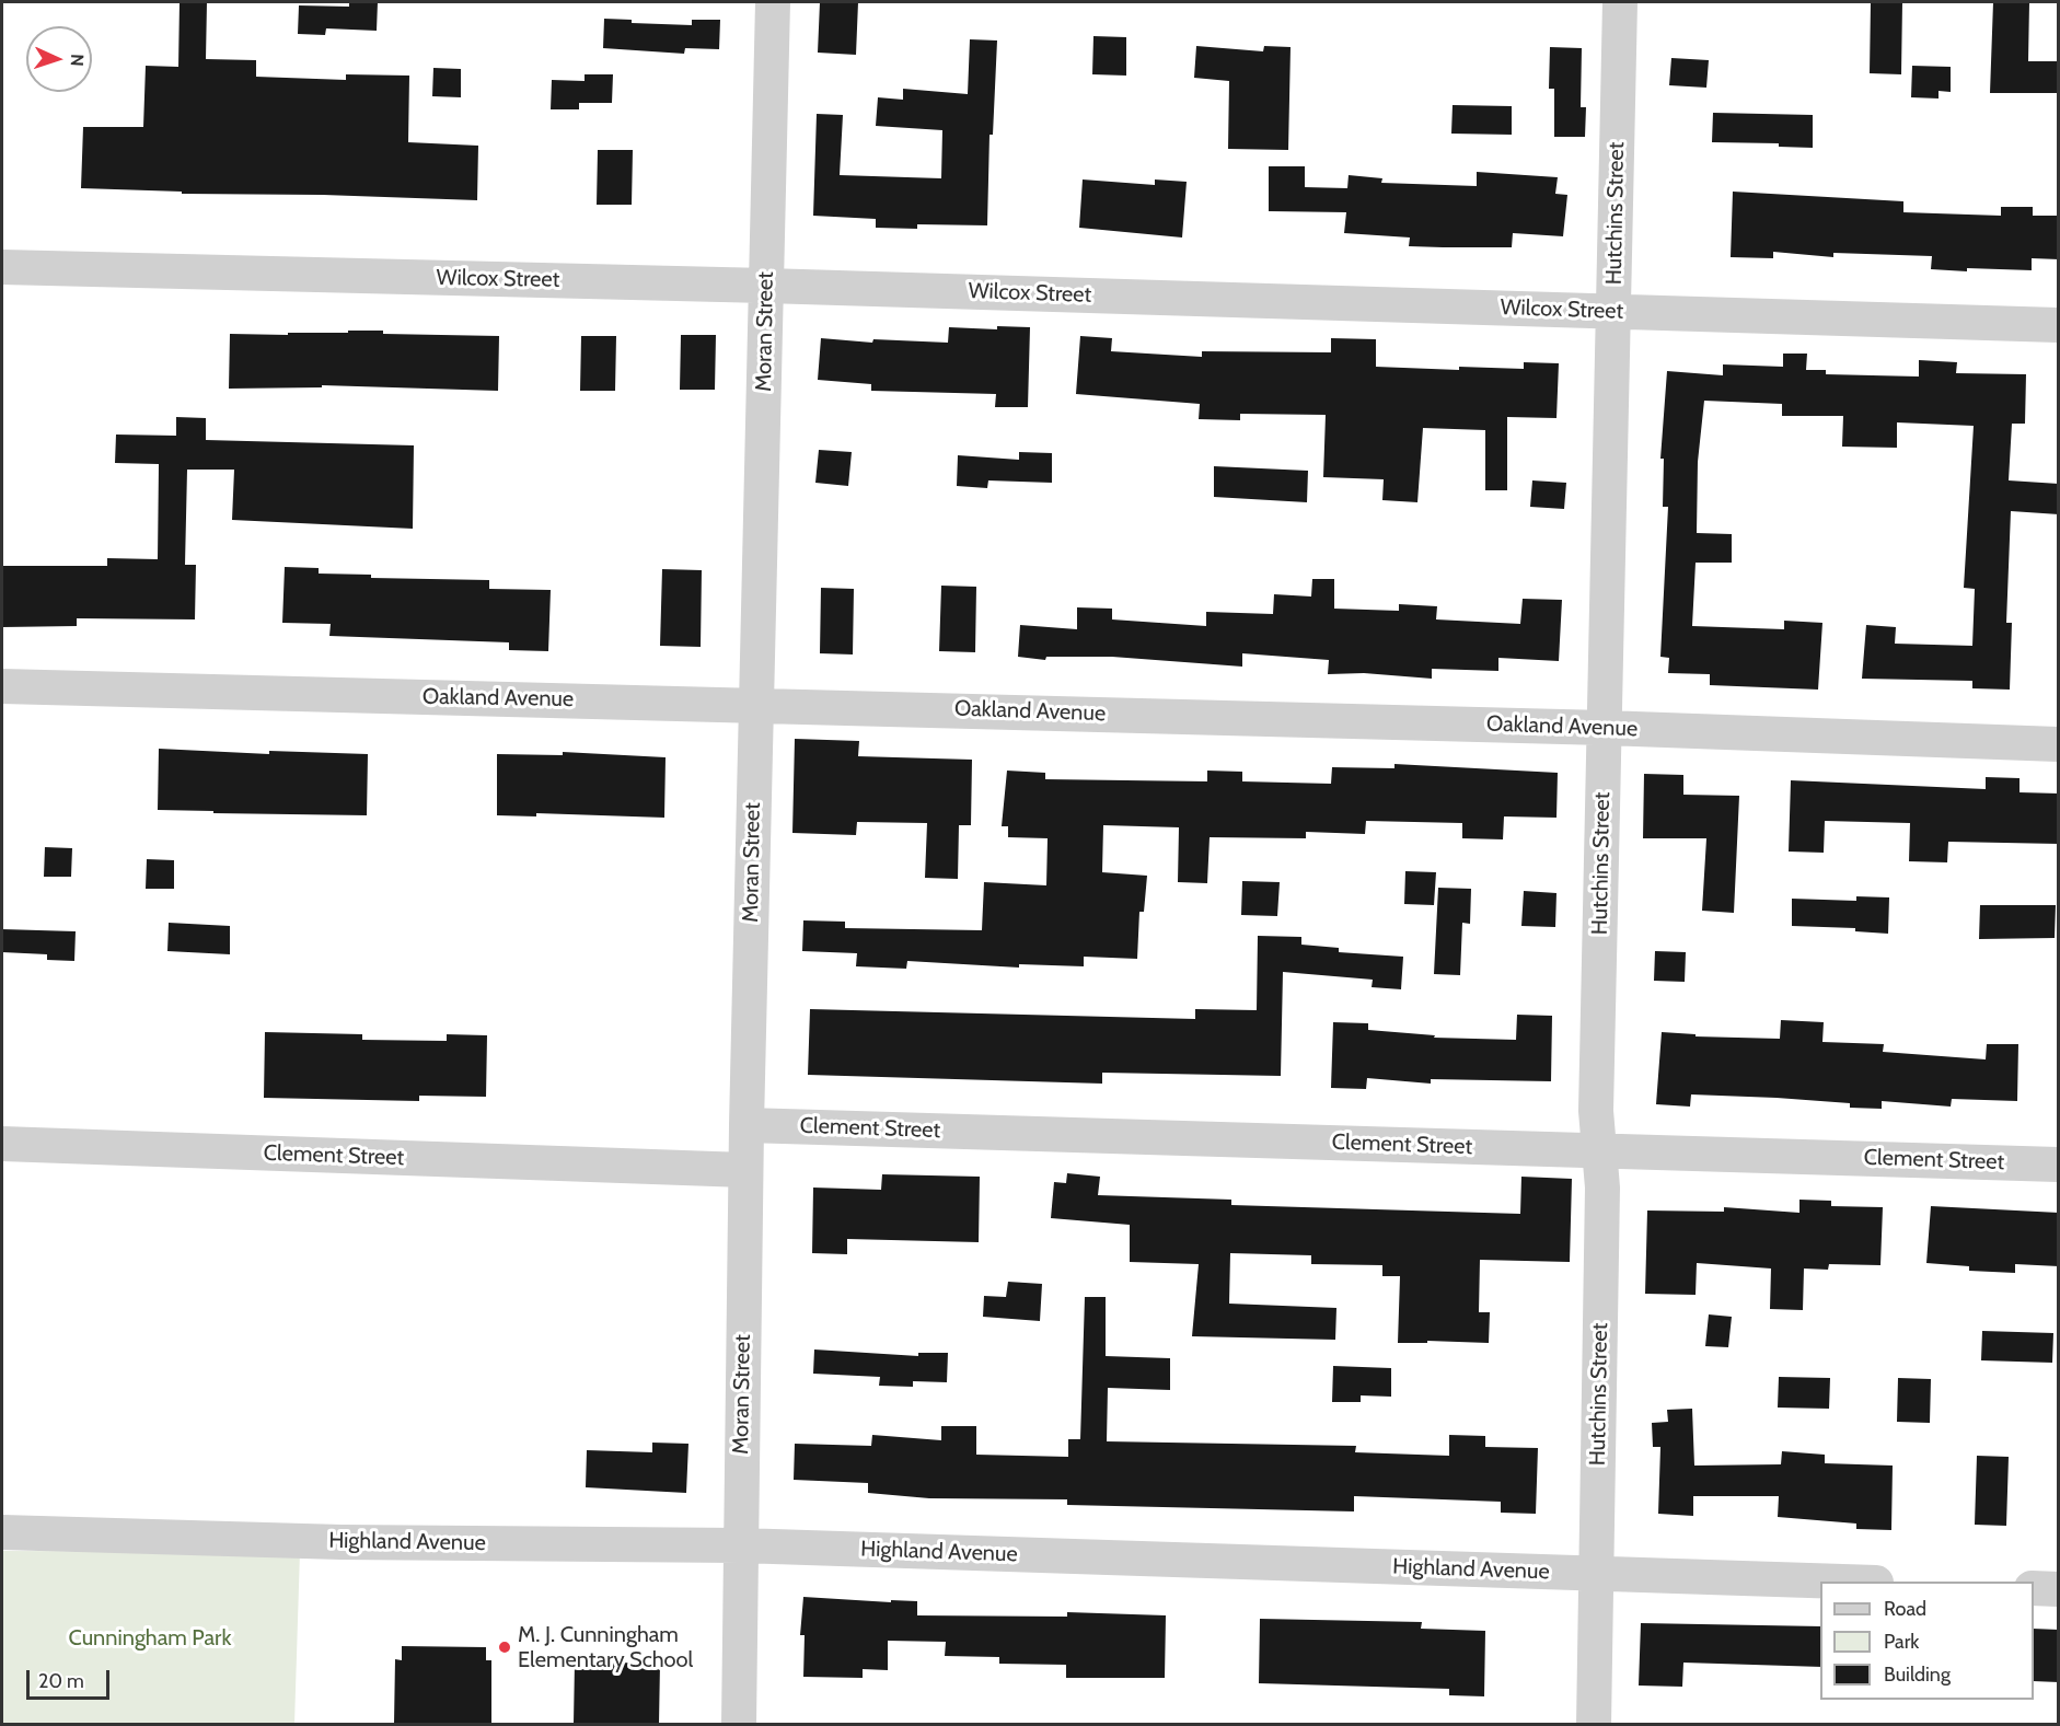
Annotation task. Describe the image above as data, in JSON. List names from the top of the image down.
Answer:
{
  "streets": {
    "street": [
      "Hutchins Street",
      "Wilcox Street",
      "Moran Street",
      "Oakland Avenue",
      "Clement Street",
      "Highland Avenue"
    ]
  },
  "crossings": [
    ["Hutchins Street", "Wilcox Street"],
    ["Hutchins Street", "Oakland Avenue"],
    ["Hutchins Street", "Clement Street"],
    ["Hutchins Street", "Highland Avenue"],
    ["Wilcox Street", "Moran Street"],
    ["Moran Street", "Oakland Avenue"],
    ["Moran Street", "Clement Street"],
    ["Moran Street", "Highland Avenue"]
  ],
  "parks": ["Cunningham Park"],
  "places": ["M. J. Cunningham Elementary School"],
  "legend": ["Road", "Park", "Building"],
  "scale_bar": "20 m",
  "north": "right"
}
